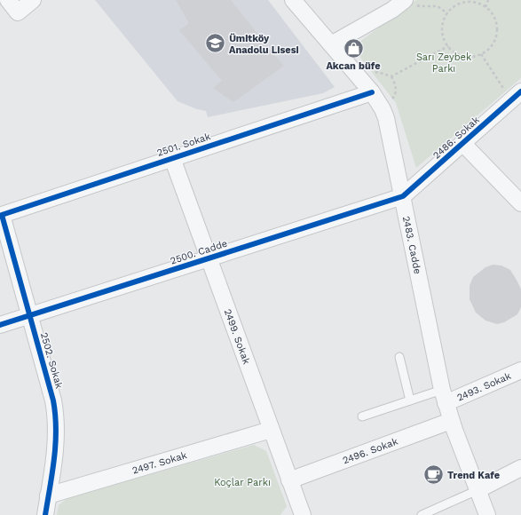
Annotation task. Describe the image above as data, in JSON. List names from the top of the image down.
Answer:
{
  "streets": {
    "street": [
      "2486. Sokak",
      "2501. Sokak",
      "2483. Cadde",
      "2500. Cadde",
      "2499. Sokak",
      "2502. Sokak",
      "2493. Sokak",
      "2496. Sokak",
      "2497. Sokak"
    ]
  },
  "crossings": [
    ["2486. Sokak", "2483. Cadde"],
    ["2486. Sokak", "2500. Cadde"],
    ["2501. Sokak", "2483. Cadde"],
    ["2501. Sokak", "2499. Sokak"],
    ["2501. Sokak", "2502. Sokak"],
    ["2483. Cadde", "2500. Cadde"],
    ["2483. Cadde", "2493. Sokak"],
    ["2483. Cadde", "2496. Sokak"],
    ["2500. Cadde", "2499. Sokak"],
    ["2500. Cadde", "2502. Sokak"],
    ["2499. Sokak", "2496. Sokak"],
    ["2499. Sokak", "2497. Sokak"],
    ["2502. Sokak", "2497. Sokak"]
  ],
  "parks": ["Sarı Zeybek Parkı", "Koçlar Parkı"],
  "places": {
    "school or university": ["Ümitköy Anadolu Lisesi"],
    "shop": ["Akcan büfe"],
    "cafe": ["Trend Kafe"]
  }
}
